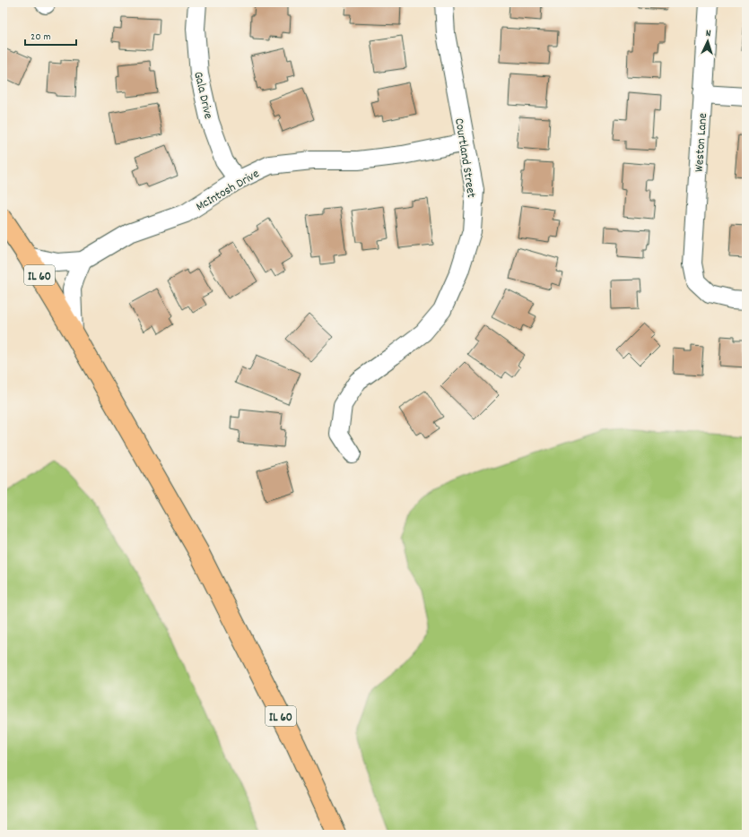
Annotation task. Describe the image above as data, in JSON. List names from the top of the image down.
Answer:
{
  "streets": {
    "main road": ["IL 60"],
    "street": [
      "Gala Drive",
      "Weston Lane",
      "Courtland Street",
      "McIntosh Drive"
    ]
  },
  "crossings": [
    ["Gala Drive", "McIntosh Drive"],
    ["Courtland Street", "McIntosh Drive"],
    ["McIntosh Drive", "IL 60"]
  ],
  "scale_bar": "20 m",
  "north": "top"
}
